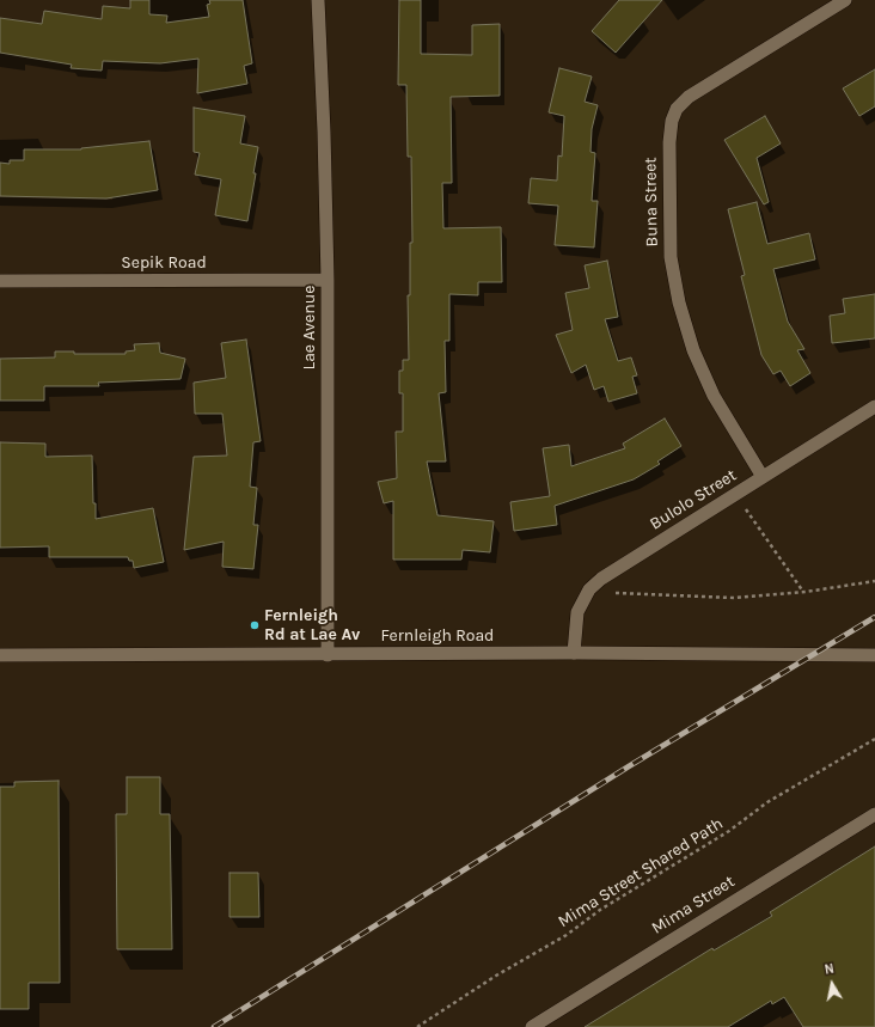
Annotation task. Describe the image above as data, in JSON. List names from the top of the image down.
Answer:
{
  "streets": {
    "street": [
      "Buna Street",
      "Sepik Road",
      "Lae Avenue",
      "Bulolo Street",
      "Fernleigh Road",
      "Mima Street"
    ],
    "path": ["Mima Street Shared Path"]
  },
  "crossings": [
    ["Buna Street", "Bulolo Street"],
    ["Sepik Road", "Lae Avenue"],
    ["Lae Avenue", "Fernleigh Road"],
    ["Bulolo Street", "Fernleigh Road"]
  ],
  "places": ["Fernleigh Rd at Lae Av"],
  "north": "top"
}
